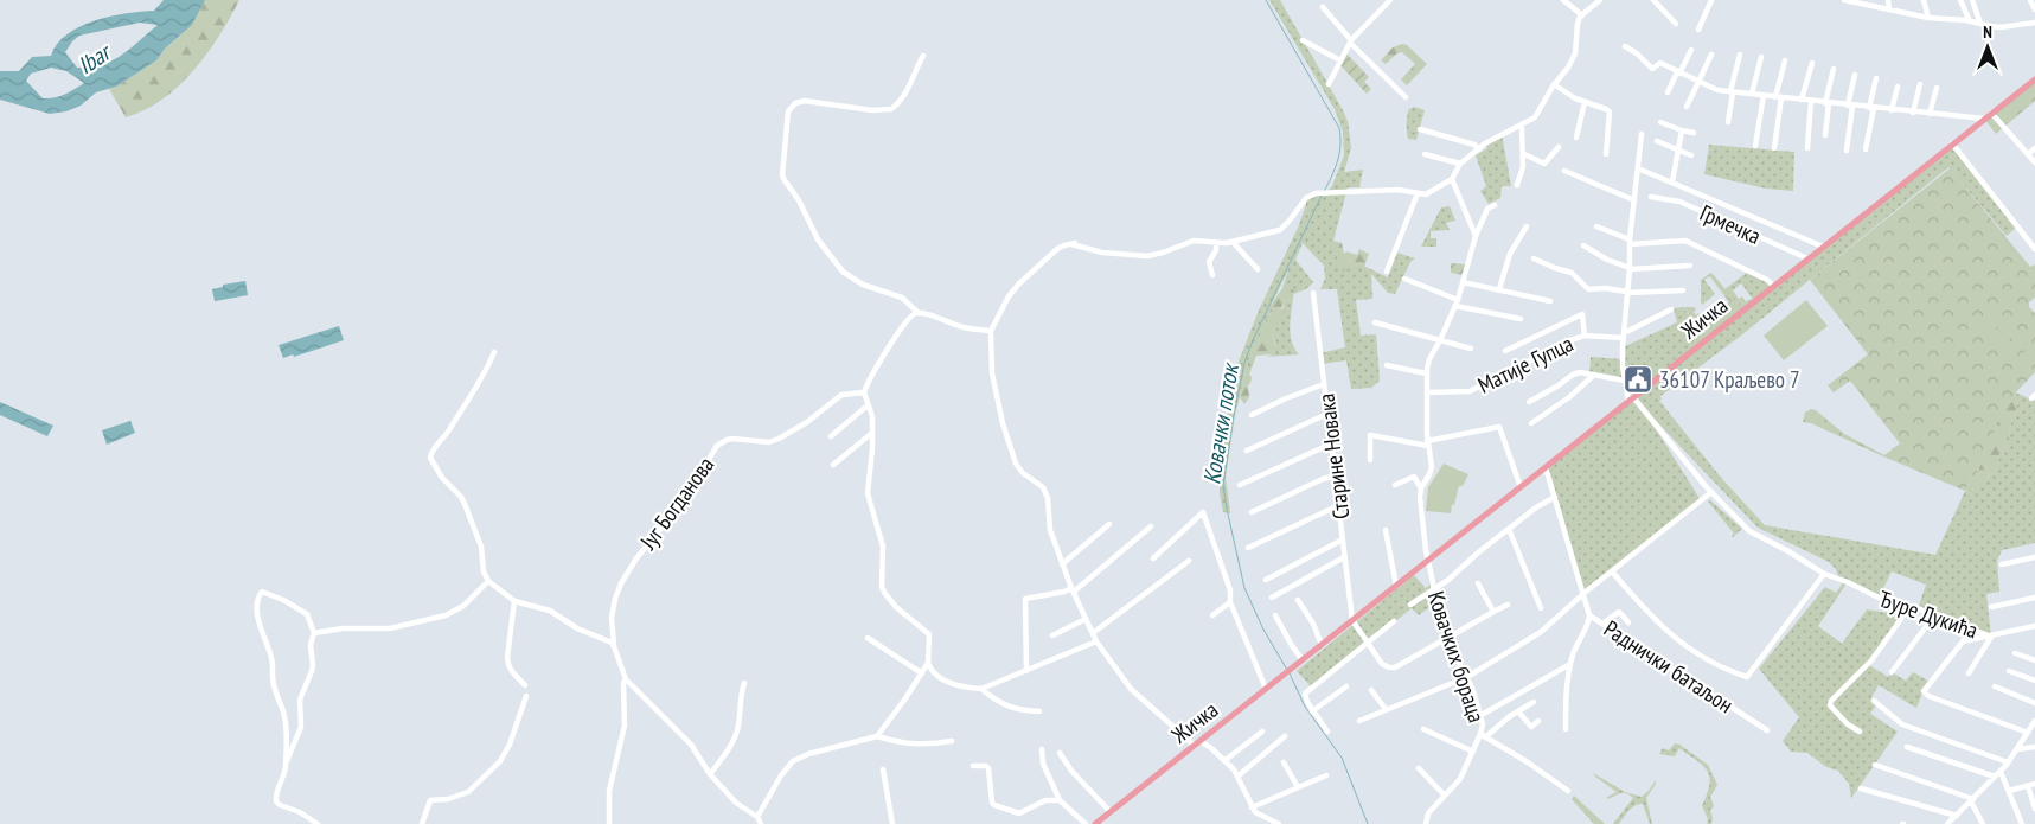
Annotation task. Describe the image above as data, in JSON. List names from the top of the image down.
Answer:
{
  "streets": {
    "main road": ["Жичка"],
    "street": [
      "Грмечка",
      "Матије Гупца",
      "Старине Новака",
      "Југ Богданова",
      "Ђуре Дукића",
      "Ковачких бораца",
      "Раднички батаљон"
    ]
  },
  "crossings": [
    ["Грмечка", "Жичка"],
    ["Жичка", "Старине Новака"],
    ["Жичка", "Ђуре Дукића"],
    ["Жичка", "Ковачких бораца"],
    ["Жичка", "Раднички батаљон"],
    ["Ђуре Дукића", "Раднички батаљон"]
  ],
  "water": ["Ibar", "Ковачки поток"],
  "places": {
    "public building": ["36107 Краљево 7"]
  },
  "north": "top"
}
